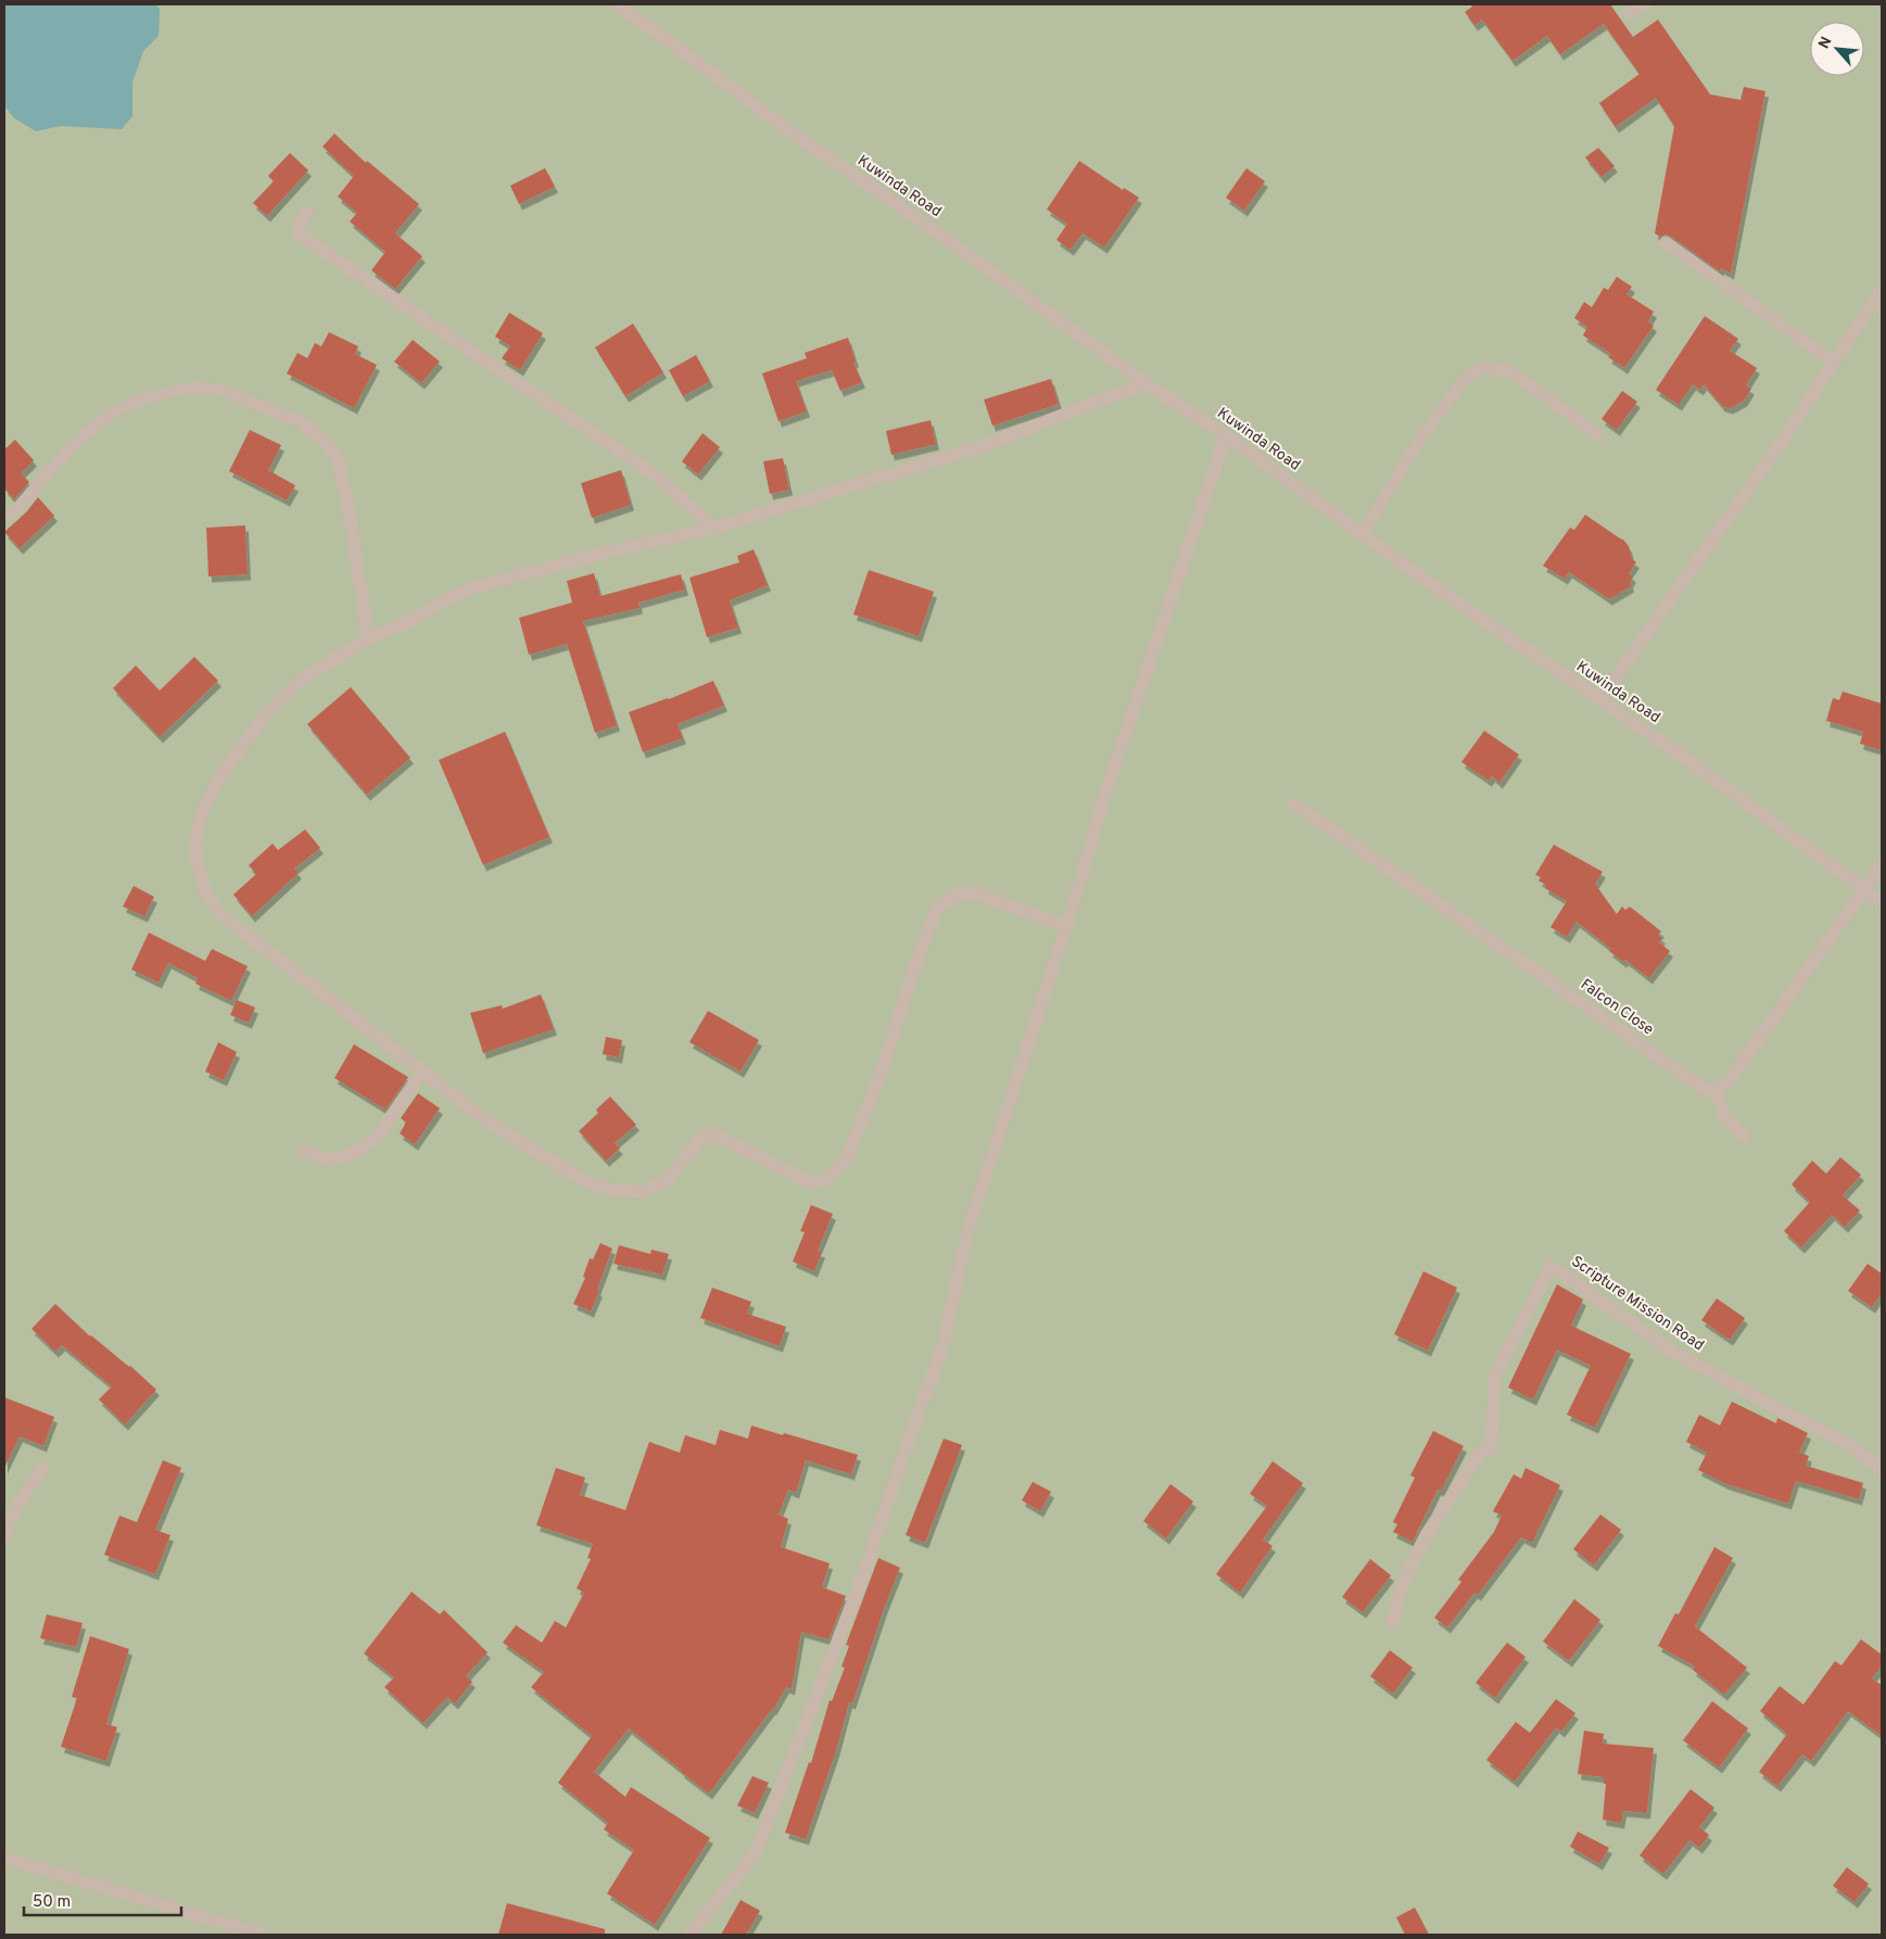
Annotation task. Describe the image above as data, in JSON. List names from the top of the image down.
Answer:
{
  "streets": {
    "street": ["Kuwinda Road", "Falcon Close", "Scripture Mission Road"]
  },
  "scale_bar": "50 m",
  "north": "top left"
}
